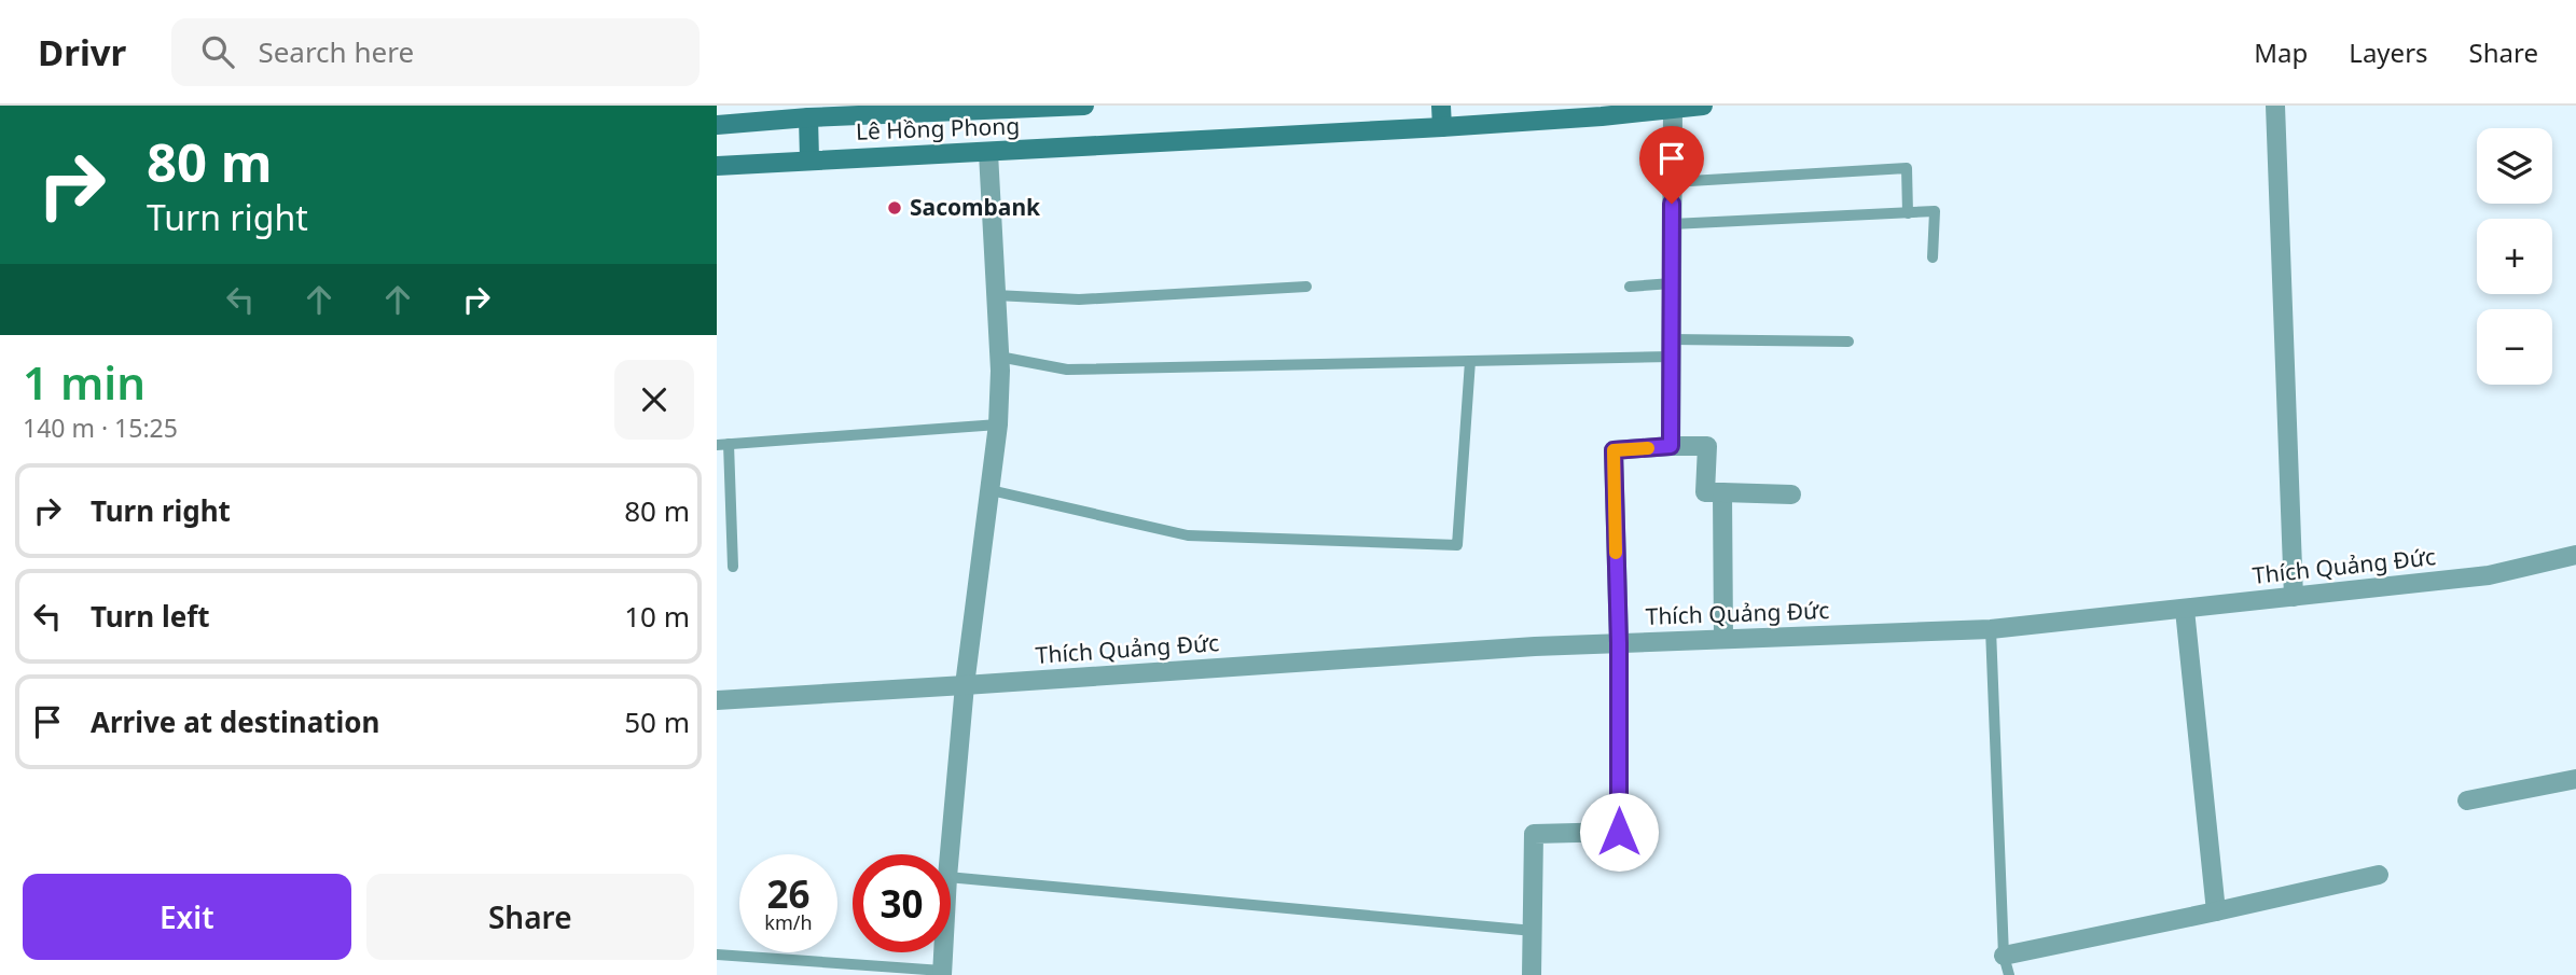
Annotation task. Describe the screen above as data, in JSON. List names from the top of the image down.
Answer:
{
  "streets": {
    "main road": ["Lê Hồng Phong"],
    "street": ["Thích Quảng Đức"]
  },
  "places": ["Sacombank"],
  "page": {
    "header": "Drivr",
    "search": "Search here",
    "nav": ["Map", "Layers", "Share"],
    "turn": ["80 m", "Turn right"],
    "map_buttons": ["+", "−"],
    "heading": ["1 min", "140 m · 15:25"],
    "list": [
      {
        "name": "Turn right",
        "value": "80 m"
      },
      {
        "name": "Turn left",
        "value": "10 m"
      },
      {
        "name": "Arrive at destination",
        "value": "50 m"
      }
    ],
    "speed": "26 km/h",
    "limit": "30",
    "buttons": ["Exit", "Share"]
  }
}
